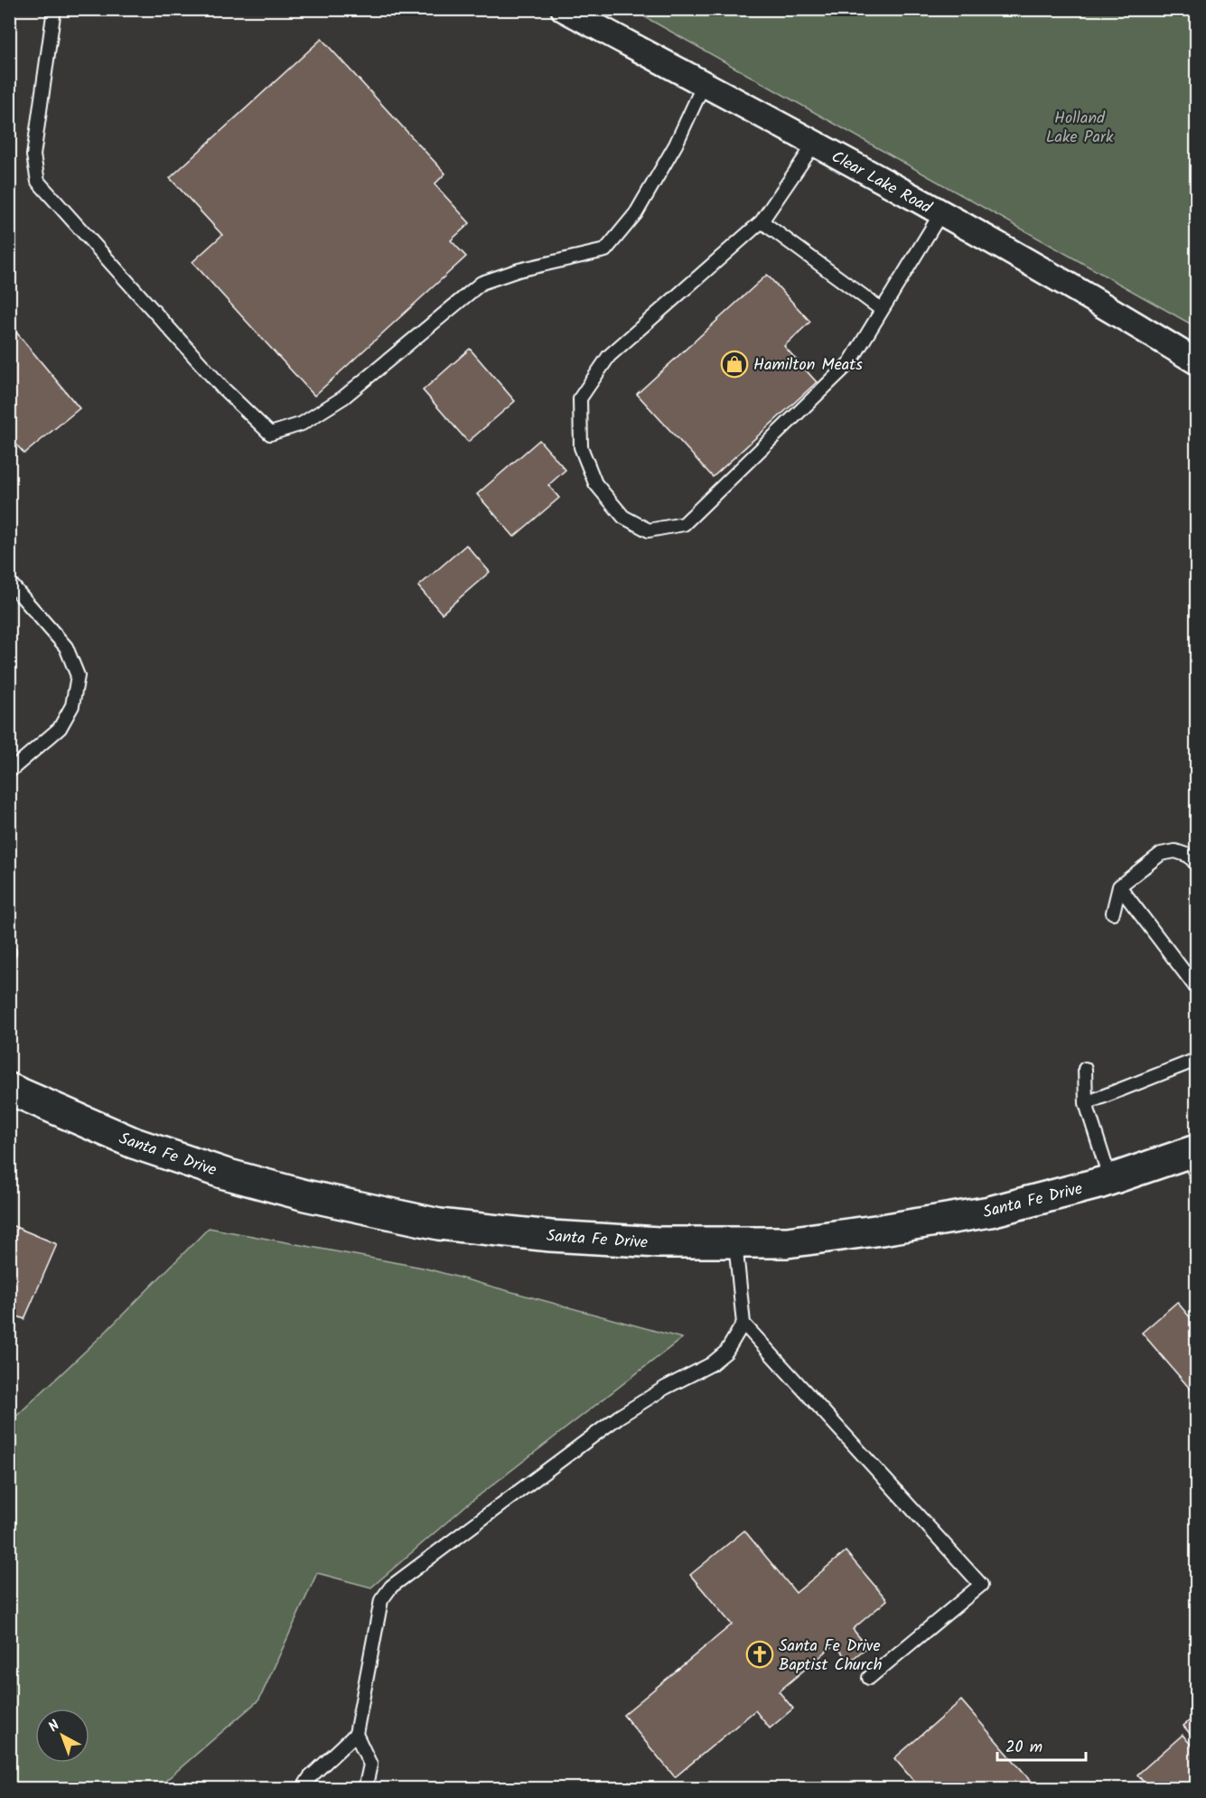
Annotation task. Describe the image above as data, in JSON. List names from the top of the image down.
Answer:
{
  "streets": {
    "main road": ["Santa Fe Drive"],
    "street": ["Clear Lake Road"]
  },
  "parks": ["Holland Lake Park"],
  "places": {
    "shop": ["Hamilton Meats"],
    "church": ["Santa Fe Drive Baptist Church"]
  },
  "scale_bar": "20 m",
  "north": "top left"
}
